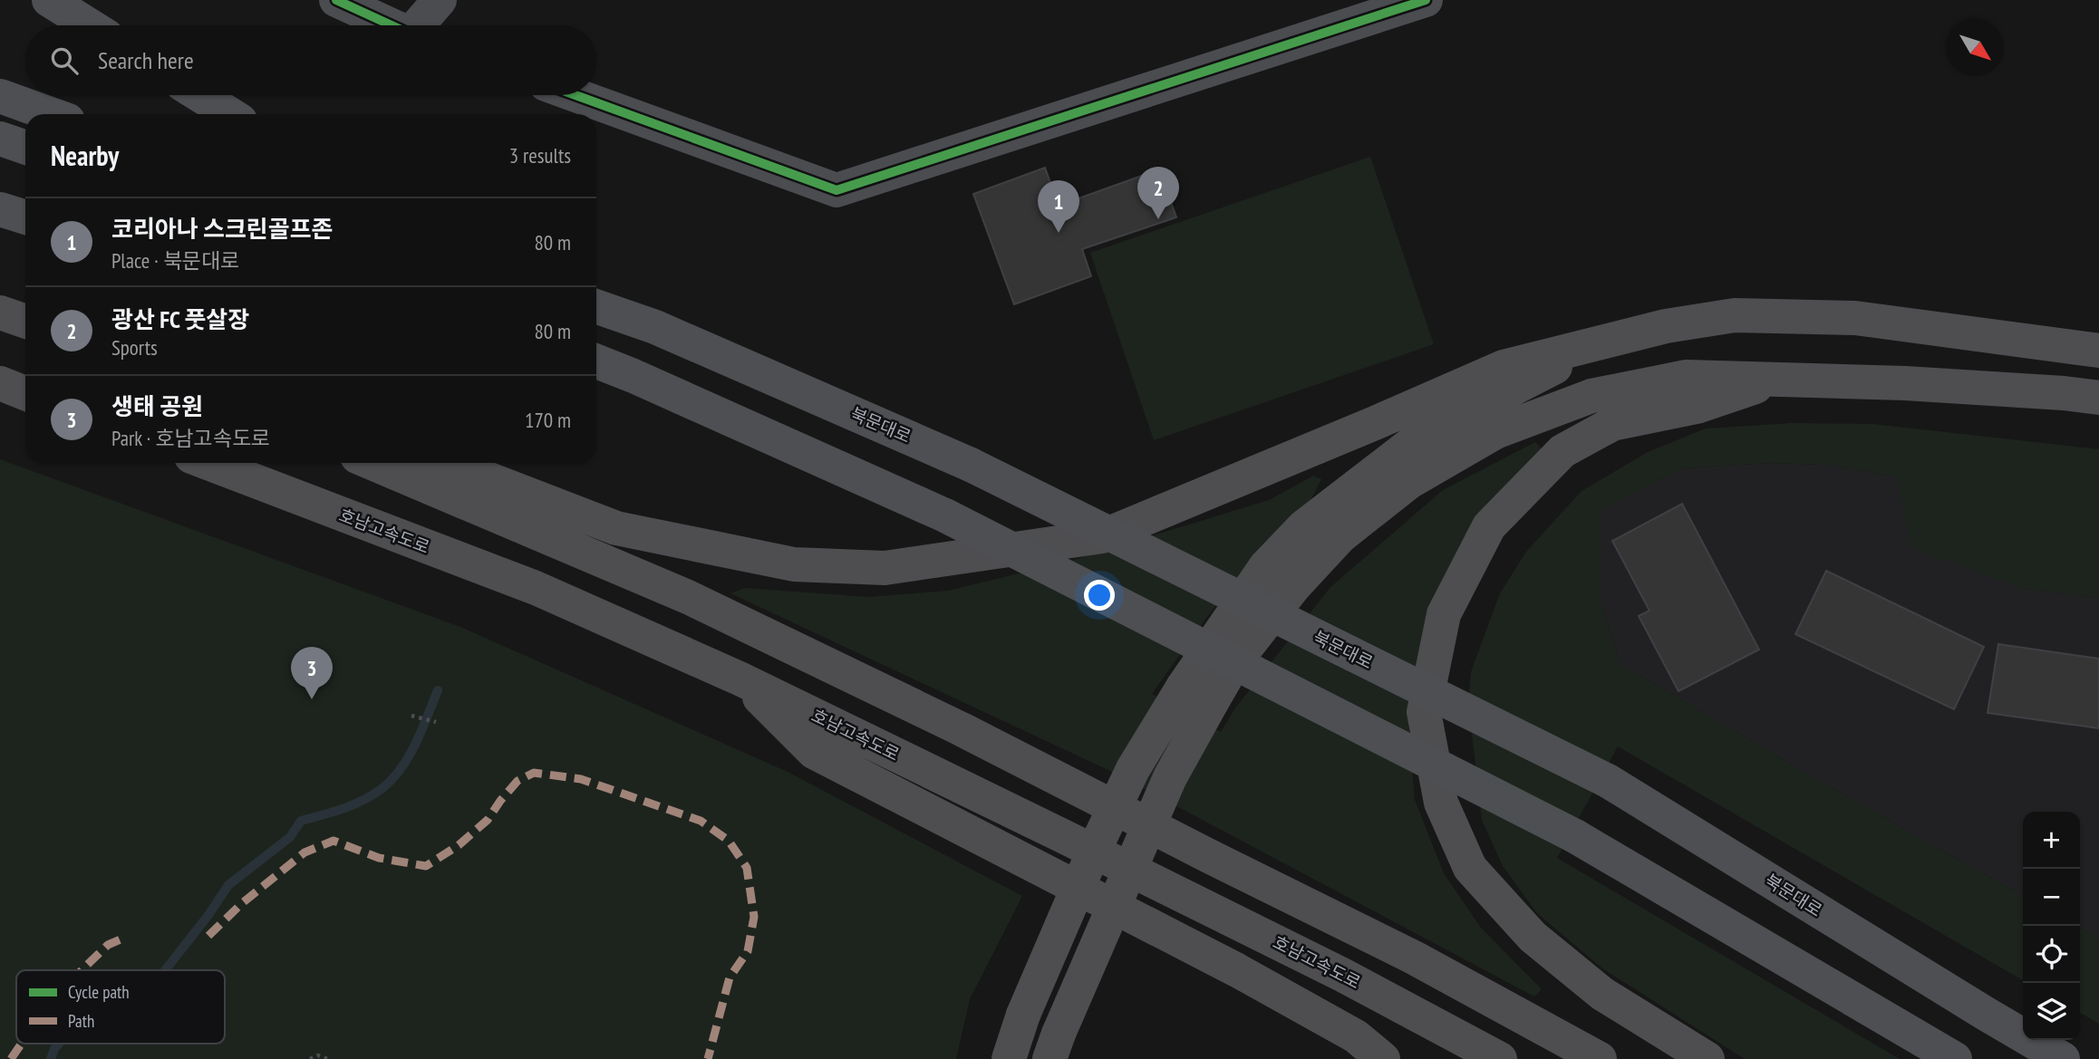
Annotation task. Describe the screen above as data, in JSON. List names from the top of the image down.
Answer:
{
  "streets": {
    "highway": ["호남고속도로"],
    "main road": ["북문대로"]
  },
  "legend": ["Cycle path", "Path"],
  "north": "bottom right",
  "page": {
    "search": "Search here",
    "heading": ["Nearby", "3 results"],
    "pins": ["2", "1", "3"],
    "list": [
      {
        "mark": "1",
        "name": "코리아나 스크린골프존",
        "note": "Place · 북문대로",
        "value": "80 m"
      },
      {
        "mark": "2",
        "name": "광산 FC 풋살장",
        "note": "Sports",
        "value": "80 m"
      },
      {
        "mark": "3",
        "name": "생태 공원",
        "note": "Park · 호남고속도로",
        "value": "170 m"
      }
    ],
    "map_buttons": ["+", "−"]
  }
}
